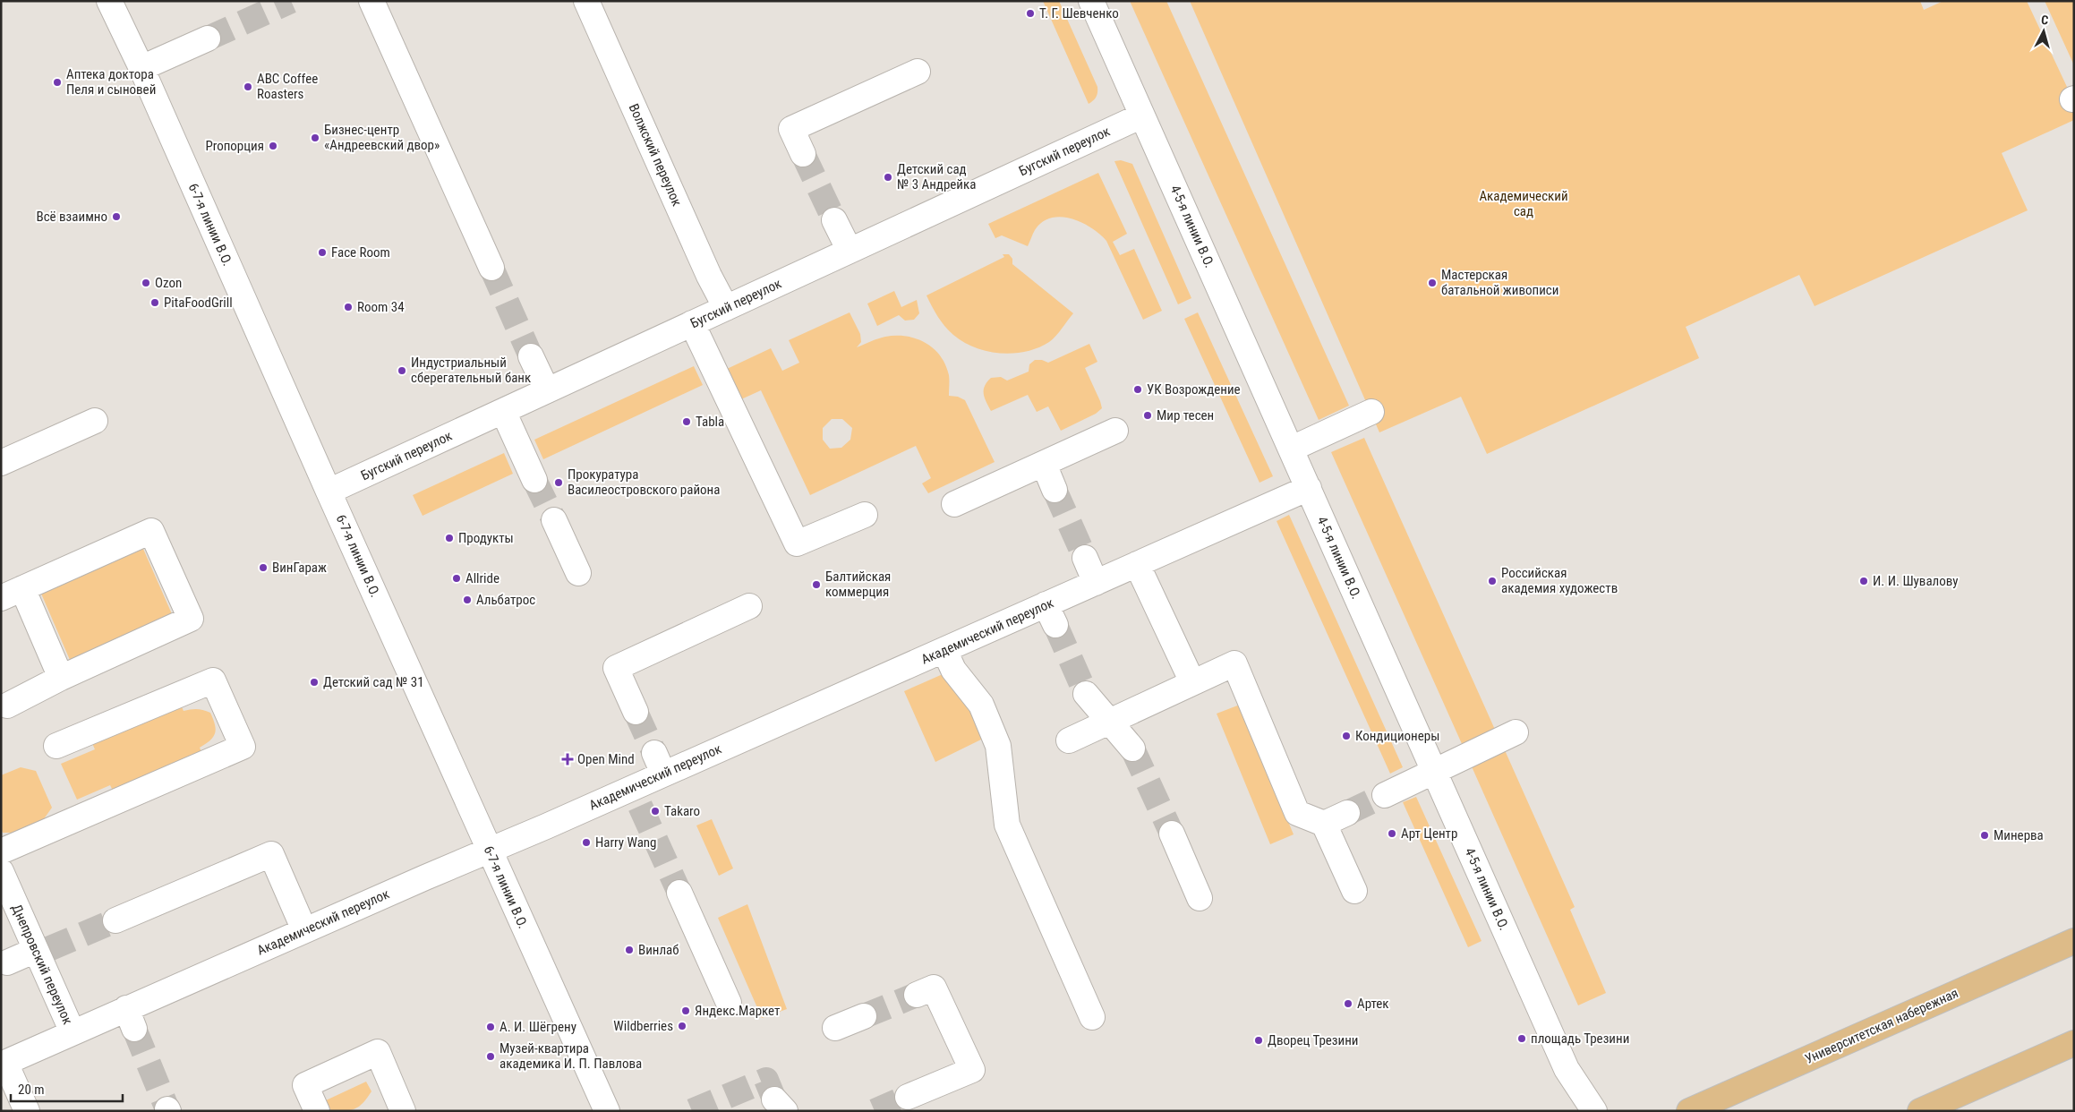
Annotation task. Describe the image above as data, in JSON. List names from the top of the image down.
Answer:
{
  "streets": {
    "main road": ["Университетская набережная"],
    "street": [
      "Бугский переулок",
      "Волжский переулок",
      "6-7-я линии В.О.",
      "4-5-я линии В.О.",
      "Академический переулок",
      "Днепровский переулок"
    ]
  },
  "crossings": [
    ["Бугский переулок", "Волжский переулок"],
    ["Бугский переулок", "6-7-я линии В.О."],
    ["Бугский переулок", "4-5-я линии В.О."],
    ["6-7-я линии В.О.", "Академический переулок"],
    ["4-5-я линии В.О.", "Академический переулок"],
    ["Академический переулок", "Днепровский переулок"]
  ],
  "parks": ["Академический сад"],
  "places": {
    "other": [
      "Т. Г. Шевченко",
      "Аптека доктора Пеля и сыновей",
      "ABC Coffee Roasters",
      "Бизнес-центр «Андреевский двор»",
      "Proпорция",
      "Детский сад № 3 Андрейка",
      "Всё взаимно",
      "Face Room",
      "Ozon",
      "Мастерская батальной живописи",
      "PitaFoodGrill",
      "Room 34",
      "Индустриальный сберегательный банк",
      "УК Возрождение",
      "Мир тесен",
      "Tabla",
      "Прокуратура Василеостровского района",
      "Продукты",
      "ВинГараж",
      "Allride",
      "Российская академия художеств",
      "И. И. Шувалову",
      "Балтийская коммерция",
      "Альбатрос",
      "Детский сад № 31",
      "Кондиционеры",
      "Takaro",
      "Арт Центр",
      "Минерва",
      "Harry Wang",
      "Винлаб",
      "Артек",
      "Яндекс.Маркет",
      "Wildberries",
      "А. И. Шёгрену",
      "площадь Трезини",
      "Дворец Трезини",
      "Музей-квартира академика И. П. Павлова"
    ],
    "health": ["Open Mind"]
  },
  "scale_bar": "20 m",
  "north": "top"
}
